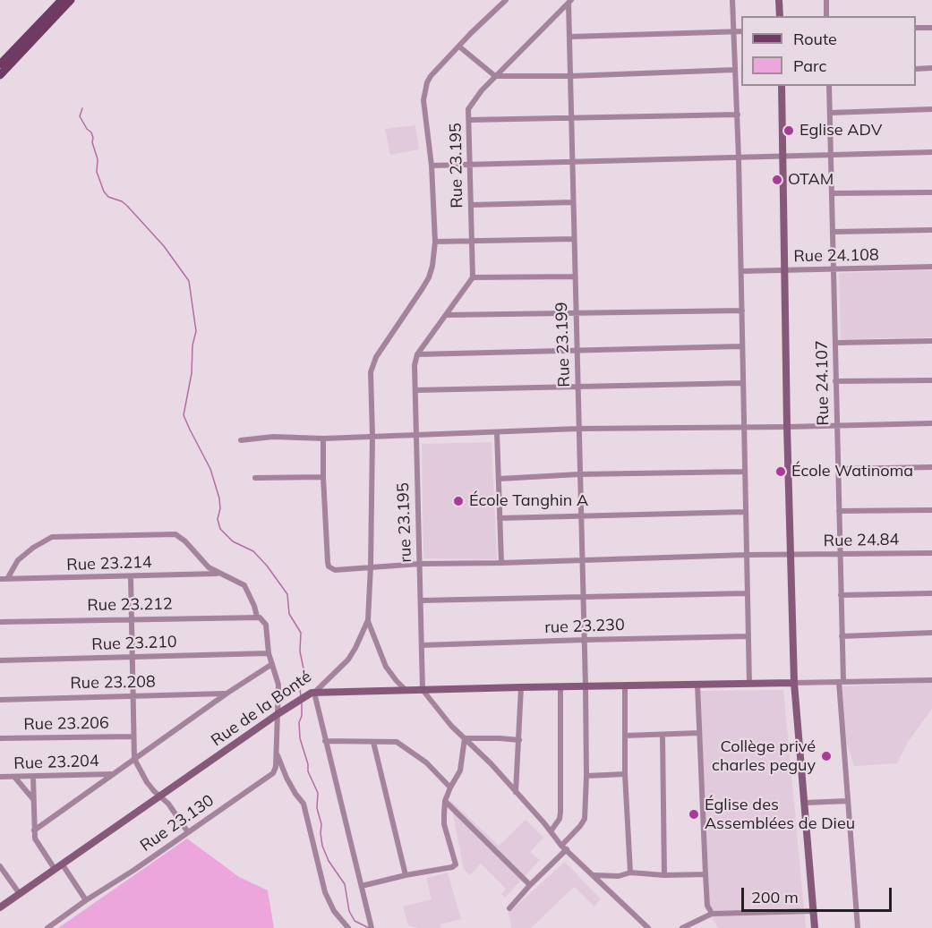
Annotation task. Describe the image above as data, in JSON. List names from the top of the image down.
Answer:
{
  "streets": {
    "street": [
      "Rue 23.195",
      "Rue 24.108",
      "Rue 23.199",
      "Rue 24.107",
      "rue 23.195",
      "Rue 24.84",
      "Rue 23.214",
      "Rue 23.212",
      "rue 23.230",
      "Rue 23.210",
      "Rue 23.208",
      "Rue de la Bonté",
      "Rue 23.206",
      "Rue 23.204",
      "Rue 23.130"
    ]
  },
  "crossings": [
    ["Rue 23.195", "Rue 23.199"],
    ["Rue 24.108", "Rue 24.107"],
    ["Rue 23.199", "Rue 24.84"],
    ["Rue 23.199", "rue 23.230"],
    ["Rue 24.107", "Rue 24.84"],
    ["rue 23.195", "Rue 24.84"],
    ["rue 23.195", "rue 23.230"],
    ["Rue 24.84", "Rue de la Bonté"],
    ["Rue 23.214", "Rue 23.130"],
    ["Rue 23.212", "Rue 23.130"],
    ["Rue 23.210", "Rue 23.130"],
    ["Rue de la Bonté", "Rue 23.130"]
  ],
  "places": [
    "Eglise ADV",
    "OTAM",
    "École Watinoma",
    "École Tanghin A",
    "Collège privé charles peguy",
    "Église des Assemblées de Dieu"
  ],
  "legend": ["Route", "Parc"],
  "scale_bar": "200 m"
}
